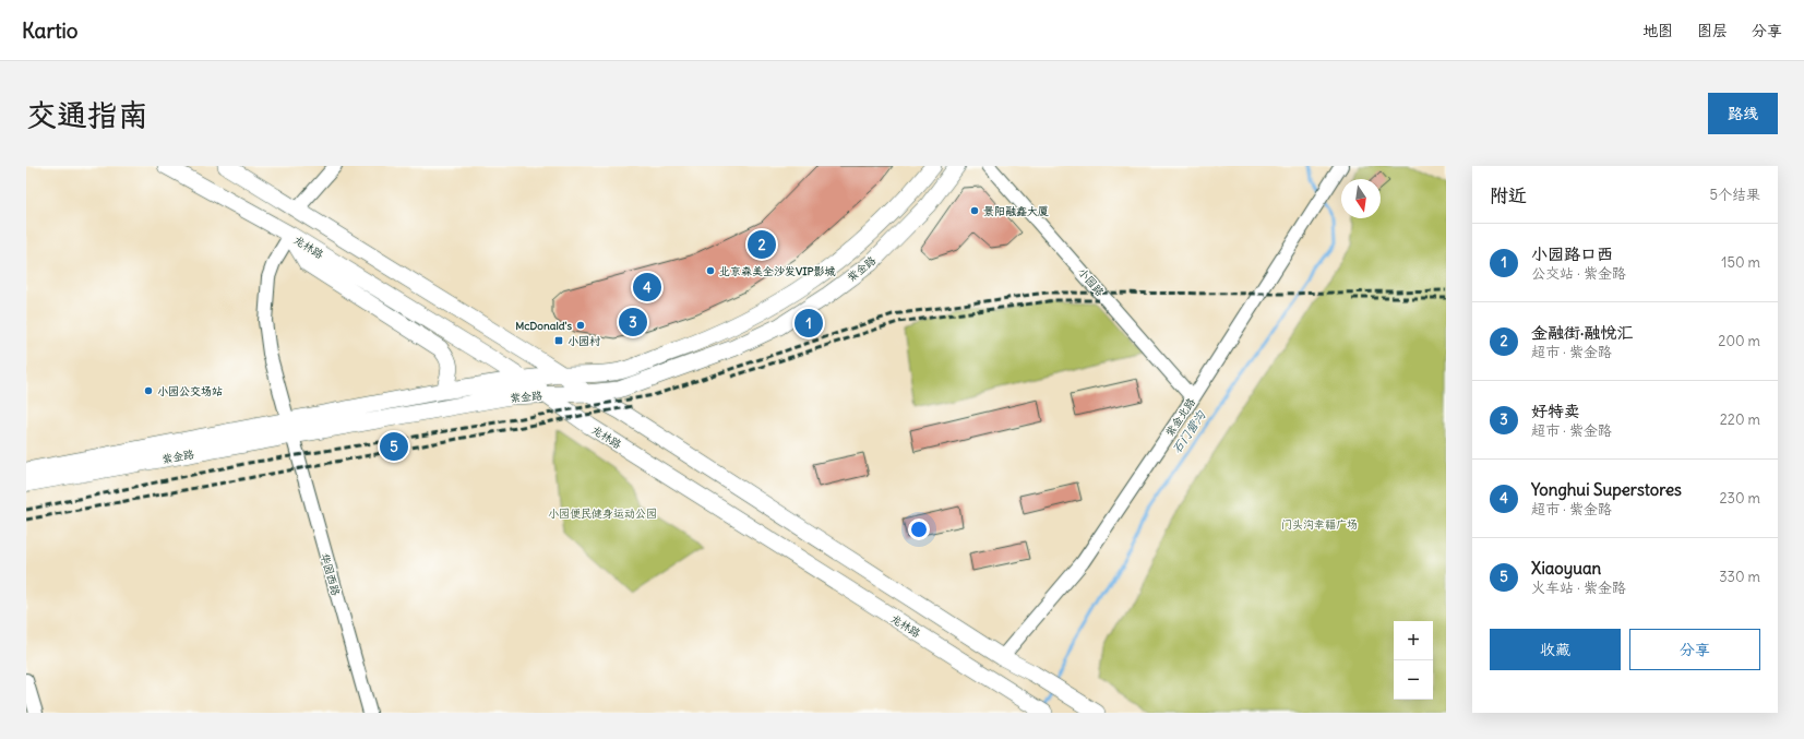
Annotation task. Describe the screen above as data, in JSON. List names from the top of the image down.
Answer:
{
  "streets": {
    "main road": ["龙林路", "紫金路"],
    "street": ["小园路", "紫金北路", "华园西路"]
  },
  "crossings": [
    ["龙林路", "紫金路"],
    ["龙林路", "华园西路"],
    ["紫金路", "华园西路"],
    ["小园路", "紫金北路"]
  ],
  "water": ["石门营沟"],
  "parks": ["小园便民健身运动公园", "门头沟幸福广场"],
  "places": {
    "other": [
      "景阳融鑫大厦",
      "北京森美全沙发VIP影城",
      "McDonald's",
      "小园公交场站"
    ],
    "transit": ["小园村"]
  },
  "north": "bottom",
  "page": {
    "header": "Kartio",
    "nav": ["地图", "图层", "分享"],
    "buttons": [
      "路线",
      ["收藏", "分享"]
    ],
    "title": "交通指南",
    "heading": ["附近", "5个结果"],
    "list": [
      {
        "mark": "1",
        "name": "小园路口西",
        "note": "公交站 · 紫金路",
        "value": "150 m"
      },
      {
        "mark": "2",
        "name": "金融街·融悦汇",
        "note": "超市 · 紫金路",
        "value": "200 m"
      },
      {
        "mark": "3",
        "name": "好特卖",
        "note": "超市 · 紫金路",
        "value": "220 m"
      },
      {
        "mark": "4",
        "name": "Yonghui Superstores",
        "note": "超市 · 紫金路",
        "value": "230 m"
      },
      {
        "mark": "5",
        "name": "Xiaoyuan",
        "note": "火车站 · 紫金路",
        "value": "330 m"
      }
    ],
    "pins": [
      "2",
      "4",
      "3",
      "1",
      "5"
    ],
    "map_buttons": ["+", "−"]
  }
}
